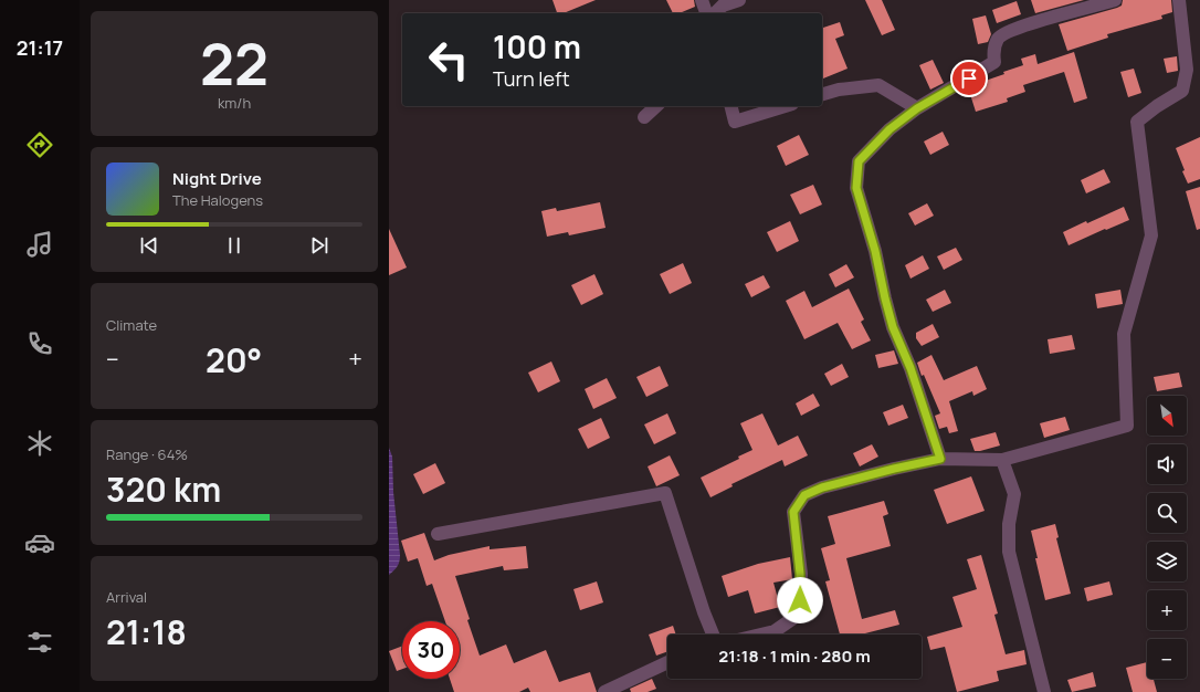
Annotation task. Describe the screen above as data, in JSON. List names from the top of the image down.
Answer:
{
  "north": "bottom right",
  "page": {
    "tabs": "21:17",
    "tile": [
      ["22", "km/h"],
      "Climate",
      ["Range · 64%", "320 km"],
      ["Arrival", "21:18"]
    ],
    "turn": ["100 m", "Turn left"],
    "song": ["Night Drive", "The Halogens"],
    "heat": ["−", "20°", "+"],
    "map_buttons": ["+", "−"],
    "limit": "30",
    "trip": "21:18 · 1 min · 280 m"
  }
}
